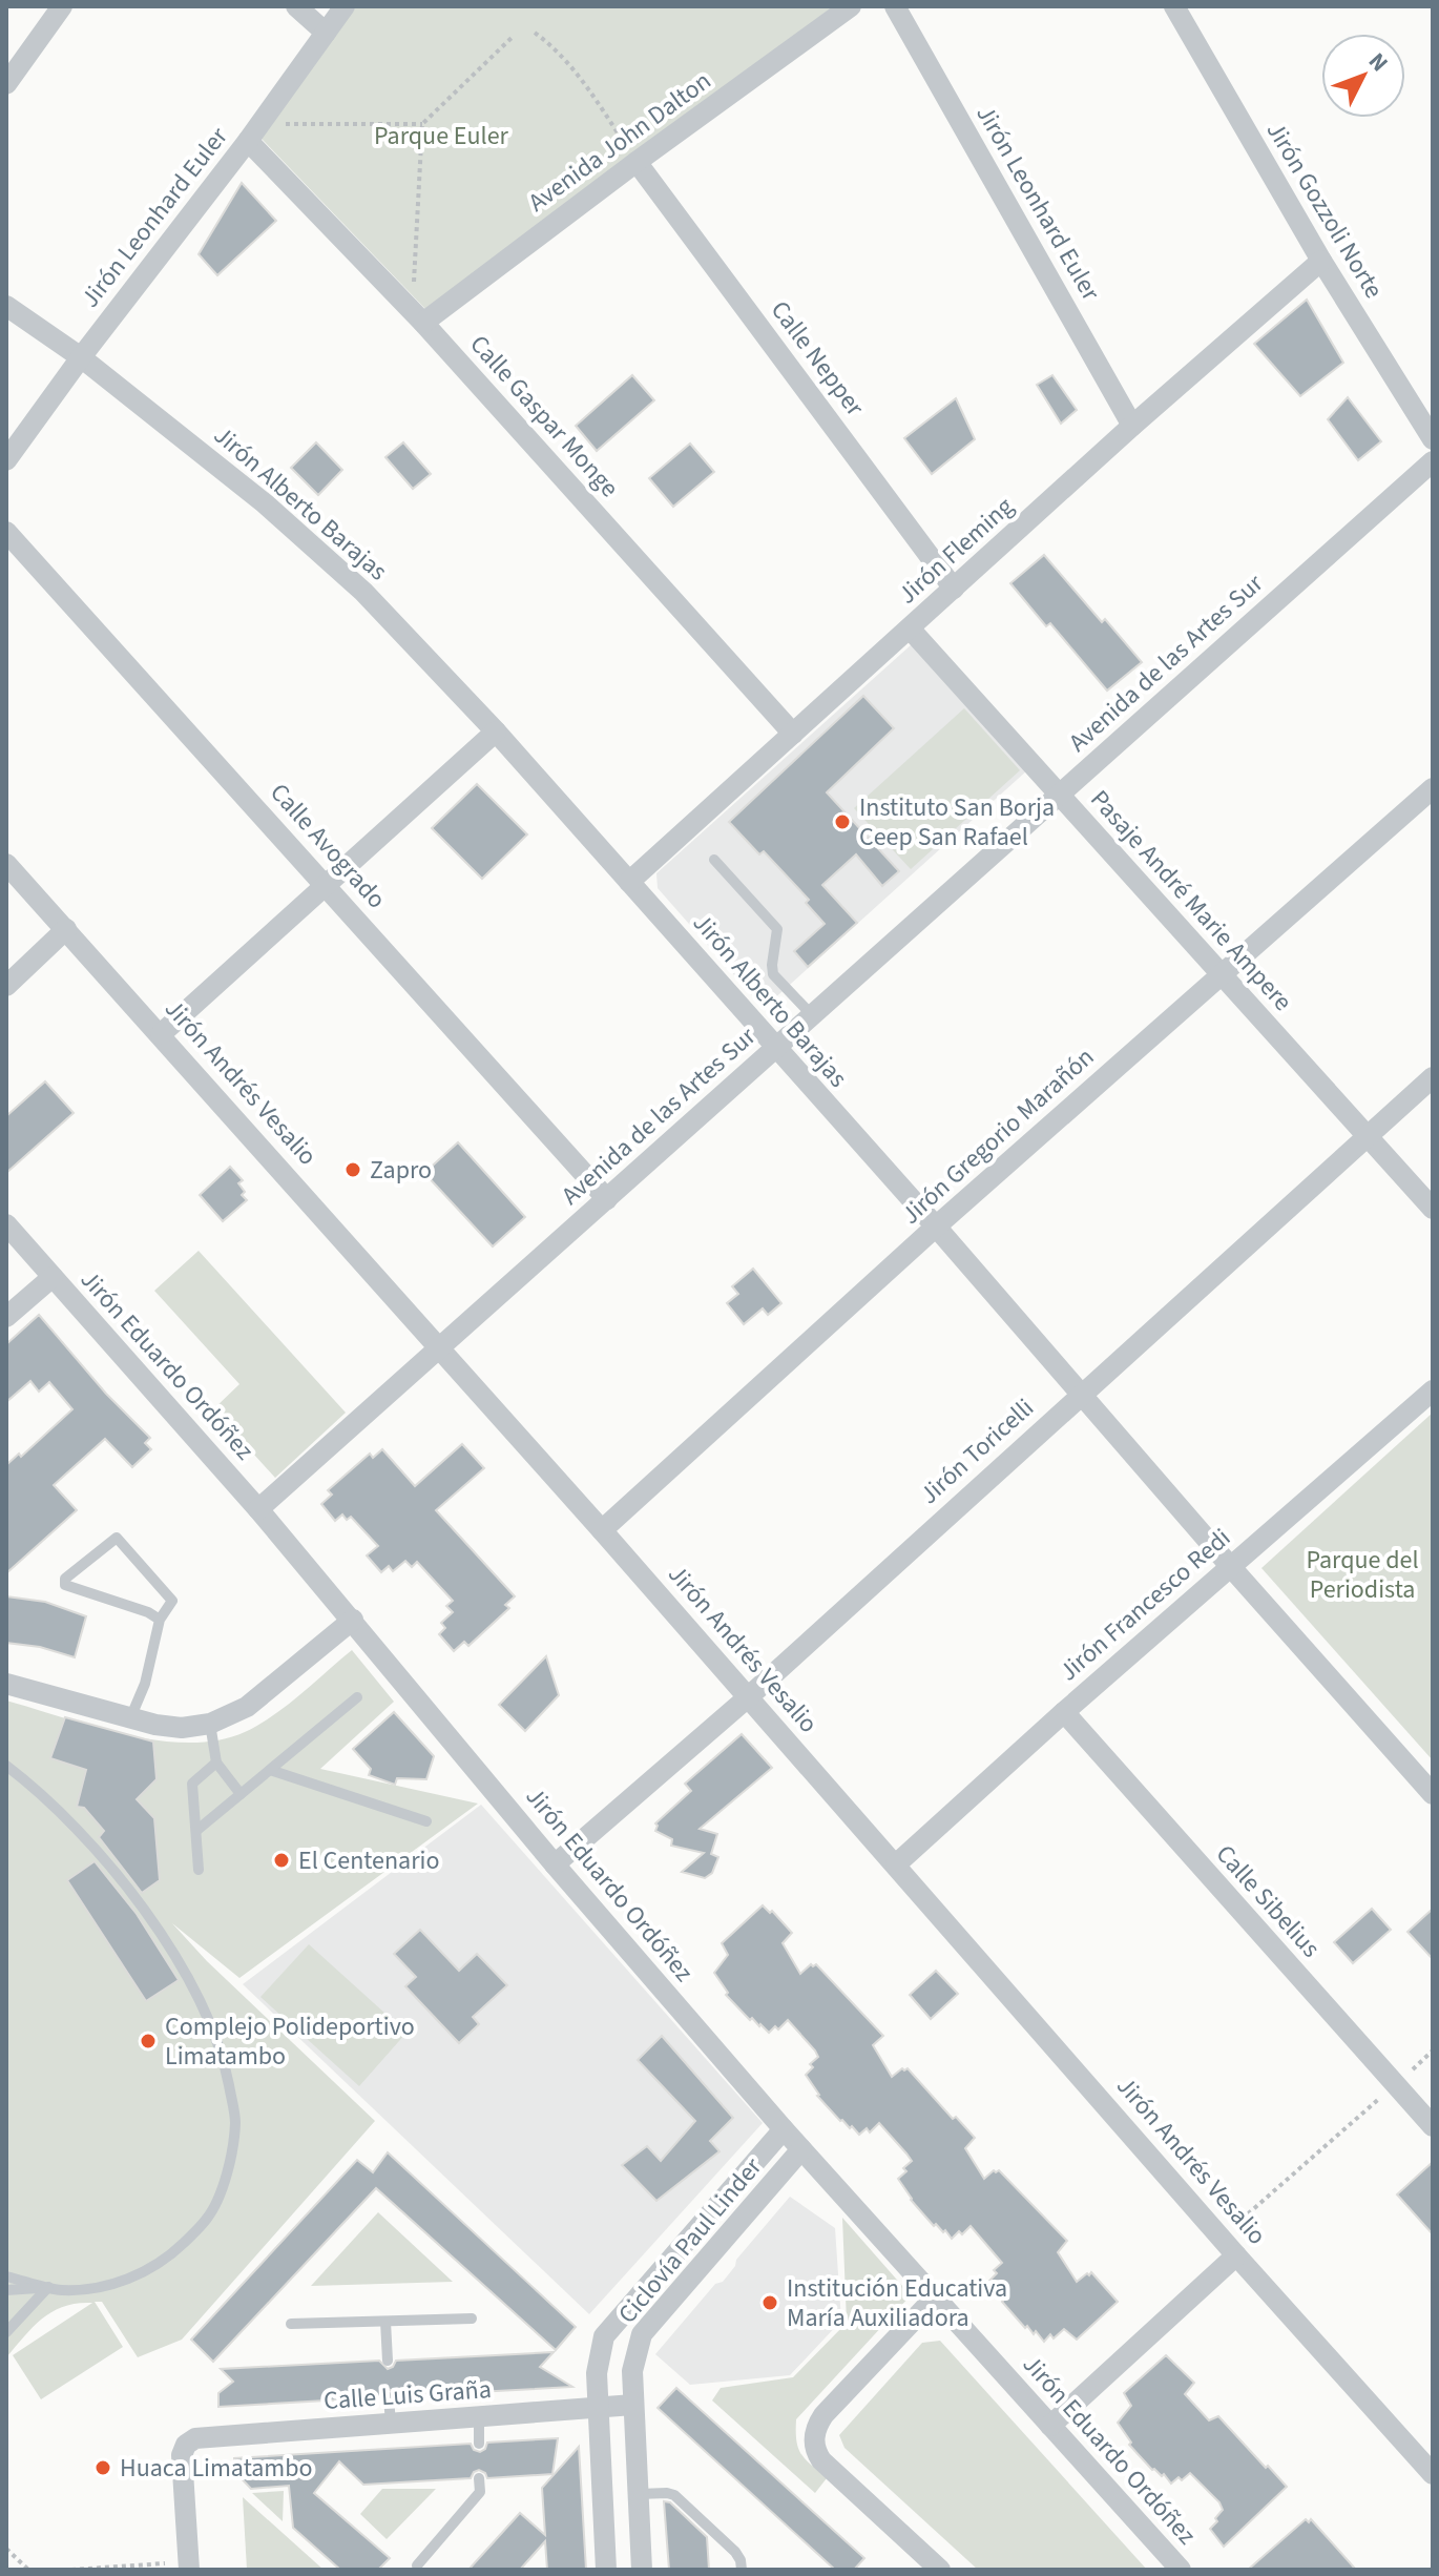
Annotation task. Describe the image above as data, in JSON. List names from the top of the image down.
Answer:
{
  "streets": {
    "street": [
      "Avenida John Dalton",
      "Jirón Leonhard Euler",
      "Jirón Gozzoli Norte",
      "Calle Nepper",
      "Calle Gaspar Monge",
      "Jirón Alberto Barajas",
      "Jirón Fleming",
      "Avenida de las Artes Sur",
      "Calle Avogrado",
      "Pasaje André Marie Ampere",
      "Jirón Andrés Vesalio",
      "Jirón Gregorio Marañón",
      "Jirón Eduardo Ordóñez",
      "Jirón Toricelli",
      "Jirón Francesco Redi",
      "Calle Sibelius",
      "Calle Luis Graña"
    ]
  },
  "crossings": [
    ["Avenida John Dalton", "Calle Nepper"],
    ["Avenida John Dalton", "Calle Gaspar Monge"],
    ["Jirón Leonhard Euler", "Calle Gaspar Monge"],
    ["Jirón Leonhard Euler", "Jirón Alberto Barajas"],
    ["Jirón Leonhard Euler", "Jirón Fleming"],
    ["Jirón Gozzoli Norte", "Jirón Fleming"],
    ["Calle Nepper", "Jirón Fleming"],
    ["Calle Gaspar Monge", "Jirón Fleming"],
    ["Jirón Alberto Barajas", "Jirón Fleming"],
    ["Jirón Alberto Barajas", "Avenida de las Artes Sur"],
    ["Jirón Alberto Barajas", "Jirón Gregorio Marañón"],
    ["Jirón Alberto Barajas", "Jirón Toricelli"],
    ["Jirón Alberto Barajas", "Jirón Francesco Redi"],
    ["Jirón Fleming", "Pasaje André Marie Ampere"],
    ["Avenida de las Artes Sur", "Calle Avogrado"],
    ["Avenida de las Artes Sur", "Pasaje André Marie Ampere"],
    ["Avenida de las Artes Sur", "Jirón Andrés Vesalio"],
    ["Avenida de las Artes Sur", "Jirón Eduardo Ordóñez"],
    ["Pasaje André Marie Ampere", "Jirón Gregorio Marañón"],
    ["Pasaje André Marie Ampere", "Jirón Toricelli"],
    ["Jirón Andrés Vesalio", "Jirón Gregorio Marañón"],
    ["Jirón Andrés Vesalio", "Jirón Toricelli"],
    ["Jirón Andrés Vesalio", "Jirón Francesco Redi"],
    ["Jirón Eduardo Ordóñez", "Jirón Toricelli"],
    ["Jirón Francesco Redi", "Calle Sibelius"]
  ],
  "parks": ["Parque Euler", "Parque del Periodista"],
  "places": [
    "Instituto San Borja Ceep San Rafael",
    "Zapro",
    "El Centenario",
    "Complejo Polideportivo Limatambo",
    "Institución Educativa María Auxiliadora",
    "Huaca Limatambo"
  ],
  "north": "top right"
}
